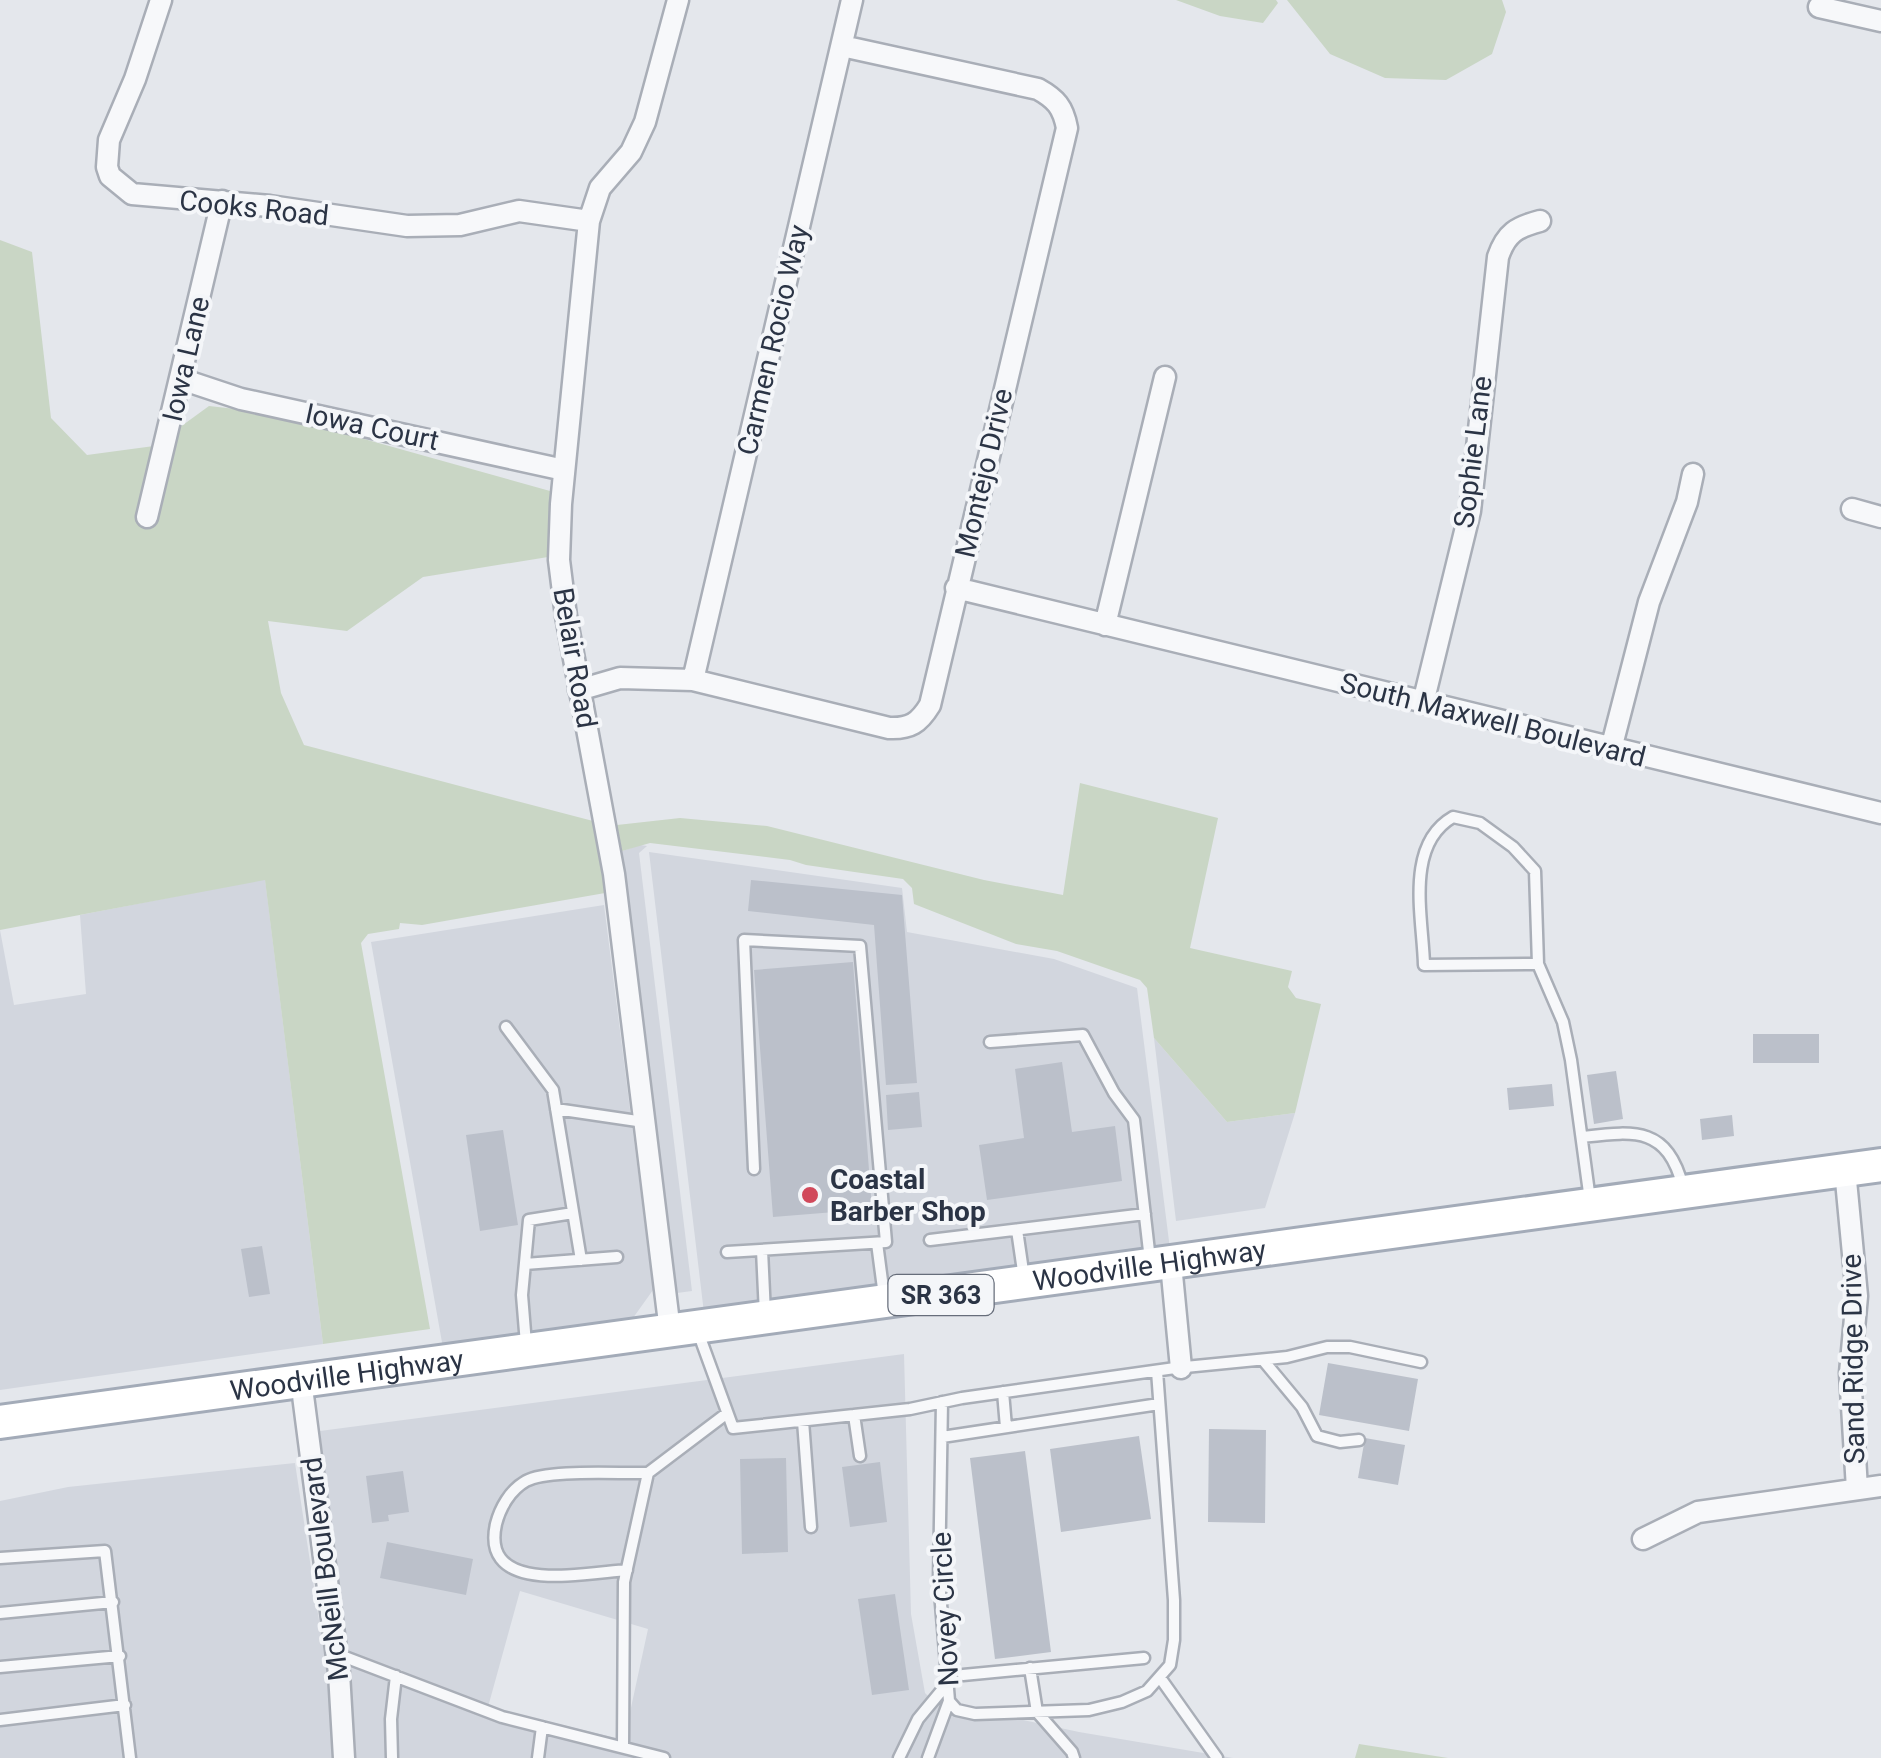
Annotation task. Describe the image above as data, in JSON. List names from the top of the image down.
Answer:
{
  "streets": {
    "main road": ["Woodville Highway", "SR 363"],
    "street": [
      "Cooks Road",
      "Carmen Rocio Way",
      "Iowa Lane",
      "Iowa Court",
      "Sophie Lane",
      "Montejo Drive",
      "Belair Road",
      "South Maxwell Boulevard",
      "Sand Ridge Drive",
      "McNeill Boulevard"
    ],
    "lane": ["Novey Circle"]
  },
  "crossings": [
    ["Cooks Road", "Iowa Lane"],
    ["Cooks Road", "Belair Road"],
    ["Carmen Rocio Way", "Montejo Drive"],
    ["Iowa Lane", "Iowa Court"],
    ["Iowa Court", "Belair Road"],
    ["Sophie Lane", "South Maxwell Boulevard"],
    ["Montejo Drive", "Belair Road"],
    ["Montejo Drive", "South Maxwell Boulevard"],
    ["Belair Road", "Woodville Highway"],
    ["Woodville Highway", "Sand Ridge Drive"],
    ["Woodville Highway", "McNeill Boulevard"]
  ],
  "places": ["Coastal Barber Shop"]
}
